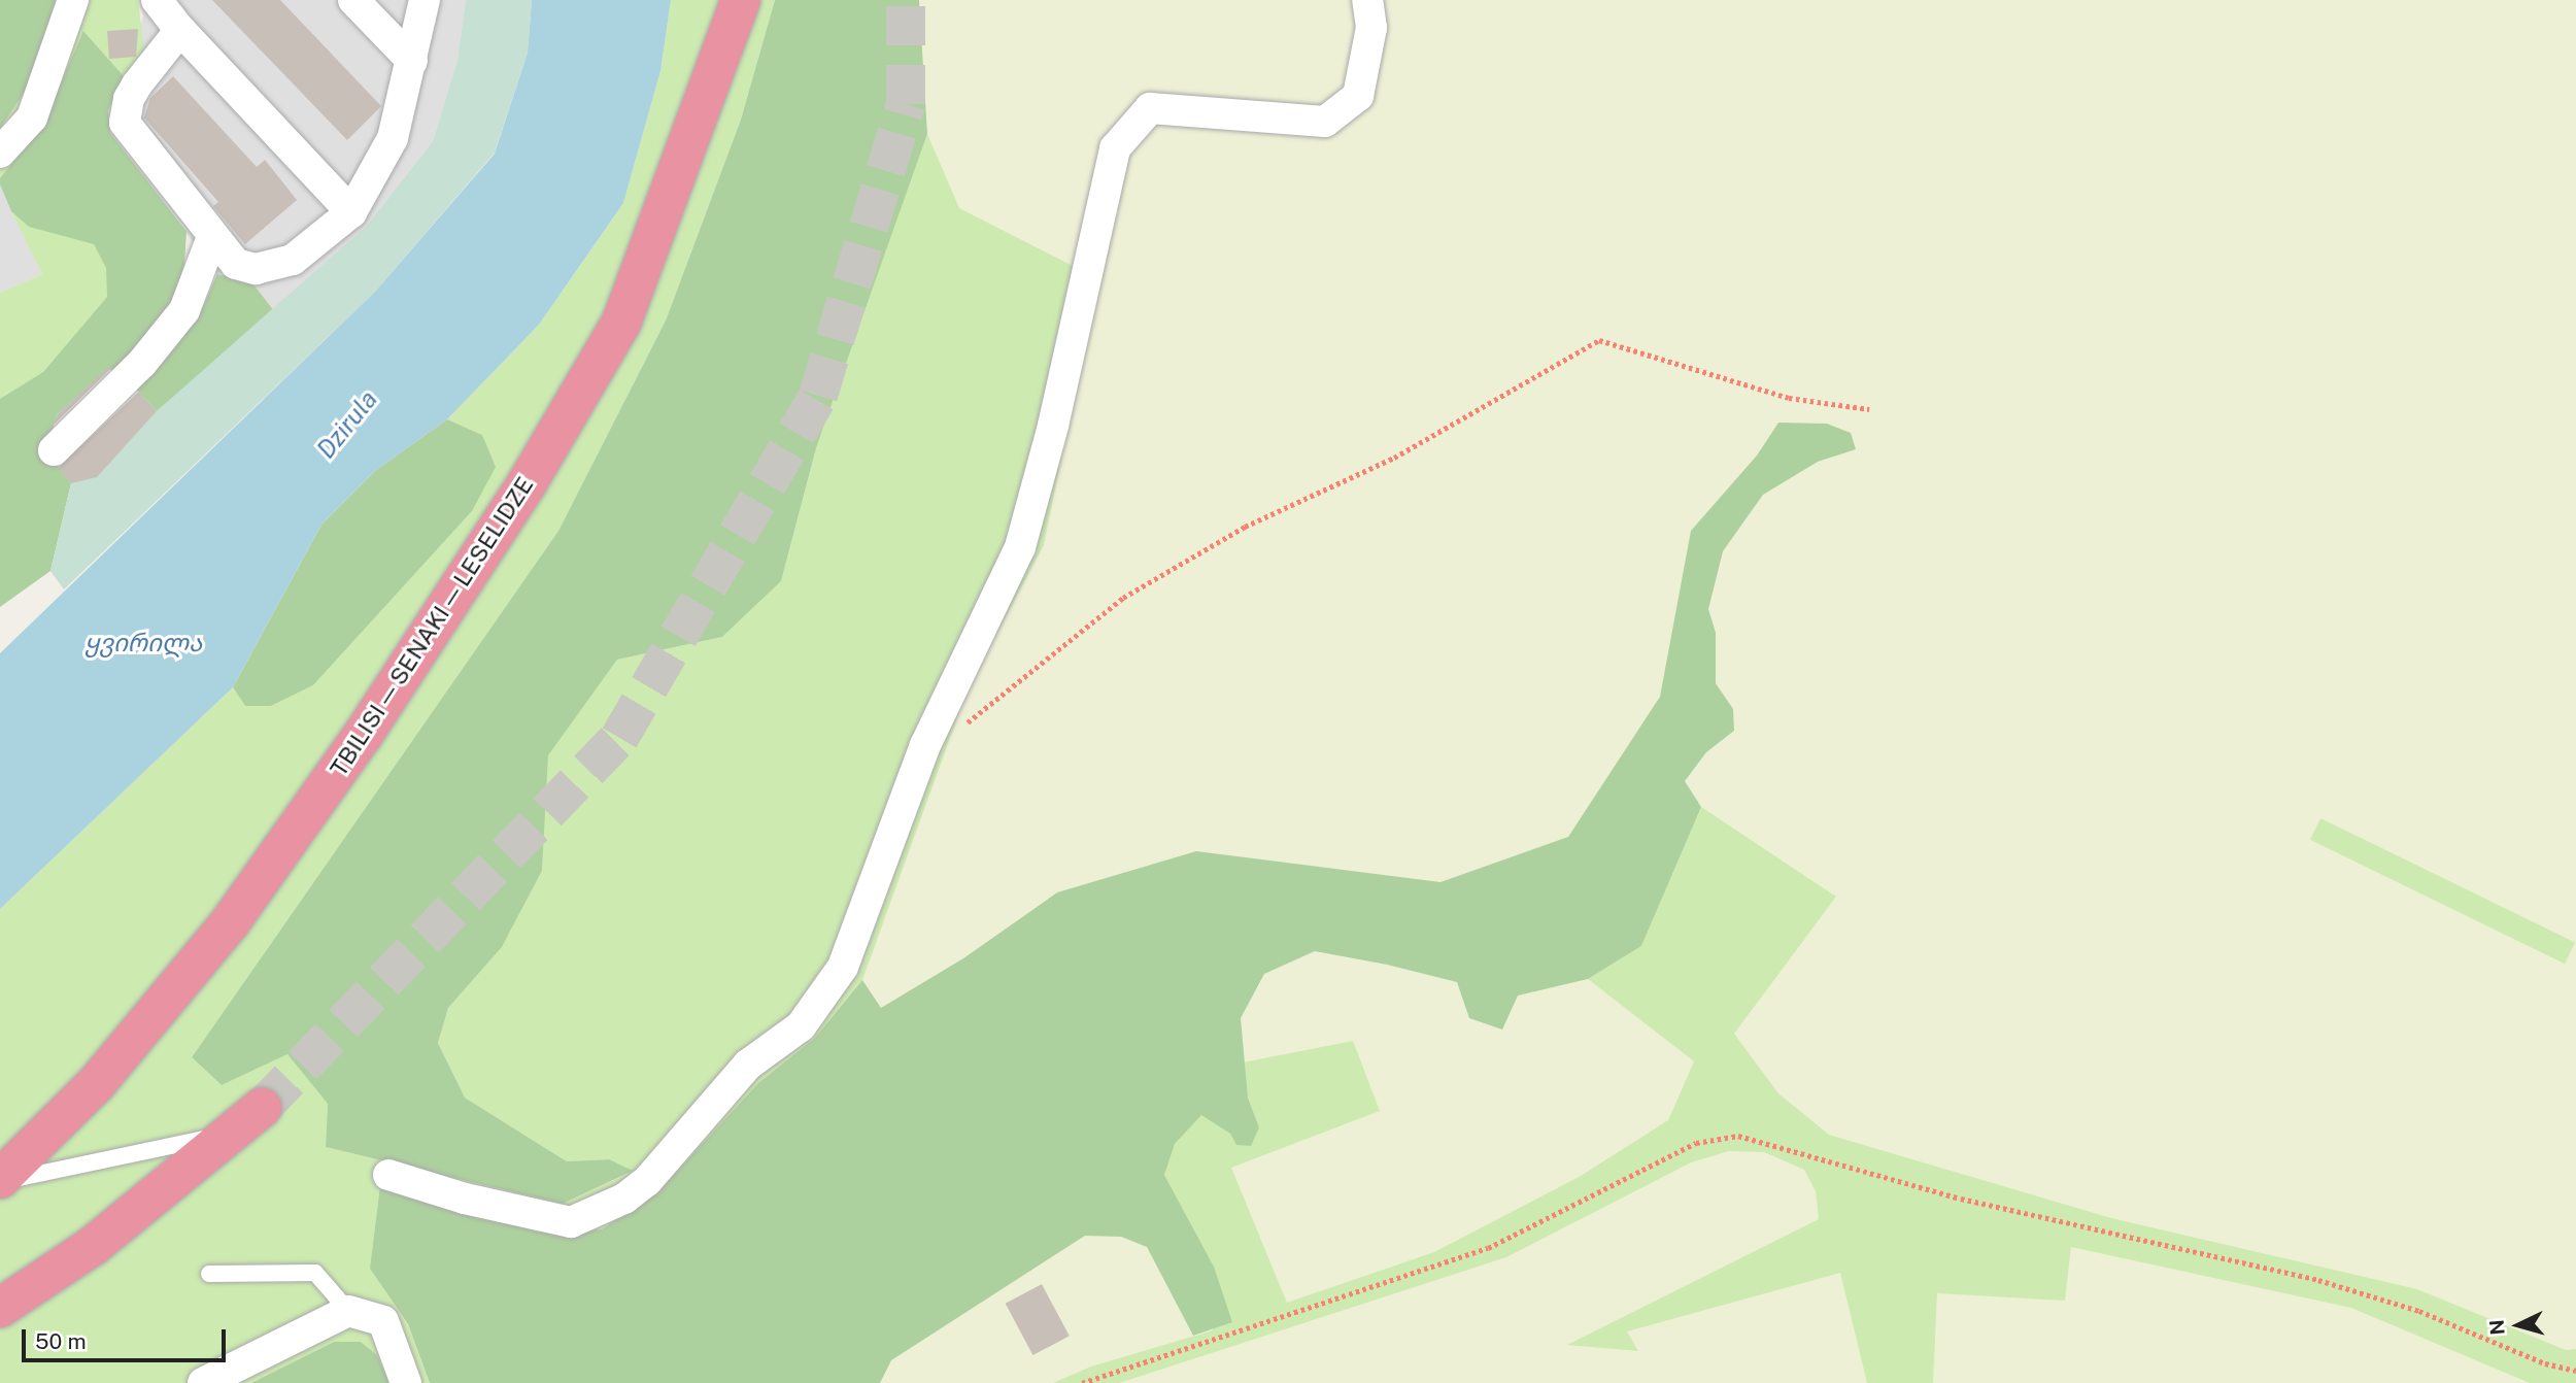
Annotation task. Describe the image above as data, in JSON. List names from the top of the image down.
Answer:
{
  "streets": {
    "highway": ["TBILISI — SENAKI — LESELIDZE"]
  },
  "water": ["Dzirula", "ყვირილა"],
  "scale_bar": "50 m",
  "north": "left"
}
